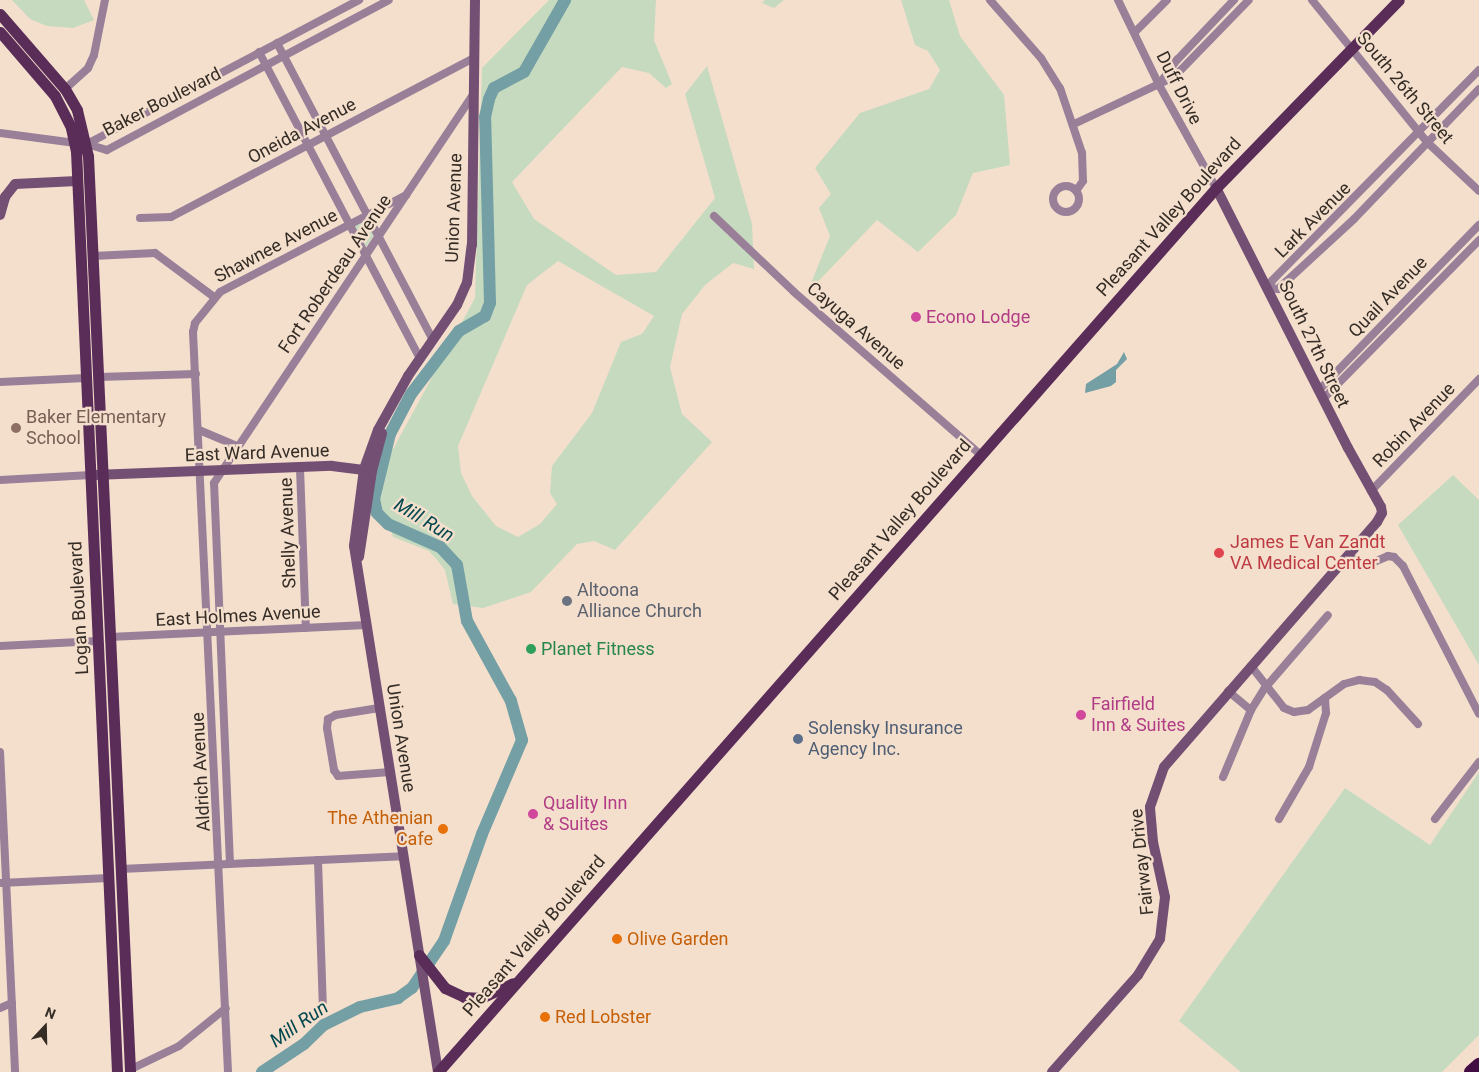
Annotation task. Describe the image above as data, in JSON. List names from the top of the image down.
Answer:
{
  "streets": {
    "main road": ["Pleasant Valley Boulevard", "Logan Boulevard"],
    "street": [
      "Duff Drive",
      "South 26th Street",
      "Baker Boulevard",
      "Oneida Avenue",
      "Union Avenue",
      "Lark Avenue",
      "Shawnee Avenue",
      "Fort Roberdeau Avenue",
      "Quail Avenue",
      "Cayuga Avenue",
      "South 27th Street",
      "Robin Avenue",
      "East Ward Avenue",
      "Shelly Avenue",
      "East Holmes Avenue",
      "Aldrich Avenue",
      "Fairway Drive"
    ]
  },
  "crossings": [
    ["Duff Drive", "Pleasant Valley Boulevard"],
    ["Duff Drive", "South 27th Street"],
    ["South 26th Street", "Pleasant Valley Boulevard"],
    ["South 26th Street", "Lark Avenue"],
    ["Baker Boulevard", "Logan Boulevard"],
    ["Oneida Avenue", "Union Avenue"],
    ["Union Avenue", "Pleasant Valley Boulevard"],
    ["Union Avenue", "Fort Roberdeau Avenue"],
    ["Union Avenue", "East Ward Avenue"],
    ["Union Avenue", "East Holmes Avenue"],
    ["Pleasant Valley Boulevard", "Cayuga Avenue"],
    ["Pleasant Valley Boulevard", "South 27th Street"],
    ["Lark Avenue", "South 27th Street"],
    ["Shawnee Avenue", "Fort Roberdeau Avenue"],
    ["Shawnee Avenue", "Aldrich Avenue"],
    ["Fort Roberdeau Avenue", "East Ward Avenue"],
    ["Fort Roberdeau Avenue", "Aldrich Avenue"],
    ["Quail Avenue", "South 27th Street"],
    ["South 27th Street", "Robin Avenue"],
    ["South 27th Street", "Fairway Drive"],
    ["East Ward Avenue", "Shelly Avenue"],
    ["East Ward Avenue", "Logan Boulevard"],
    ["East Ward Avenue", "Aldrich Avenue"],
    ["Shelly Avenue", "East Holmes Avenue"],
    ["Logan Boulevard", "East Holmes Avenue"],
    ["East Holmes Avenue", "Aldrich Avenue"]
  ],
  "water": ["Mill Run"],
  "places": [
    "Econo Lodge",
    "Baker Elementary School",
    "James E Van Zandt VA Medical Center",
    "Altoona Alliance Church",
    "Planet Fitness",
    "Fairfield Inn & Suites",
    "Solensky Insurance Agency Inc.",
    "Quality Inn & Suites",
    "The Athenian Cafe",
    "Olive Garden",
    "Red Lobster"
  ],
  "north": "top"
}
